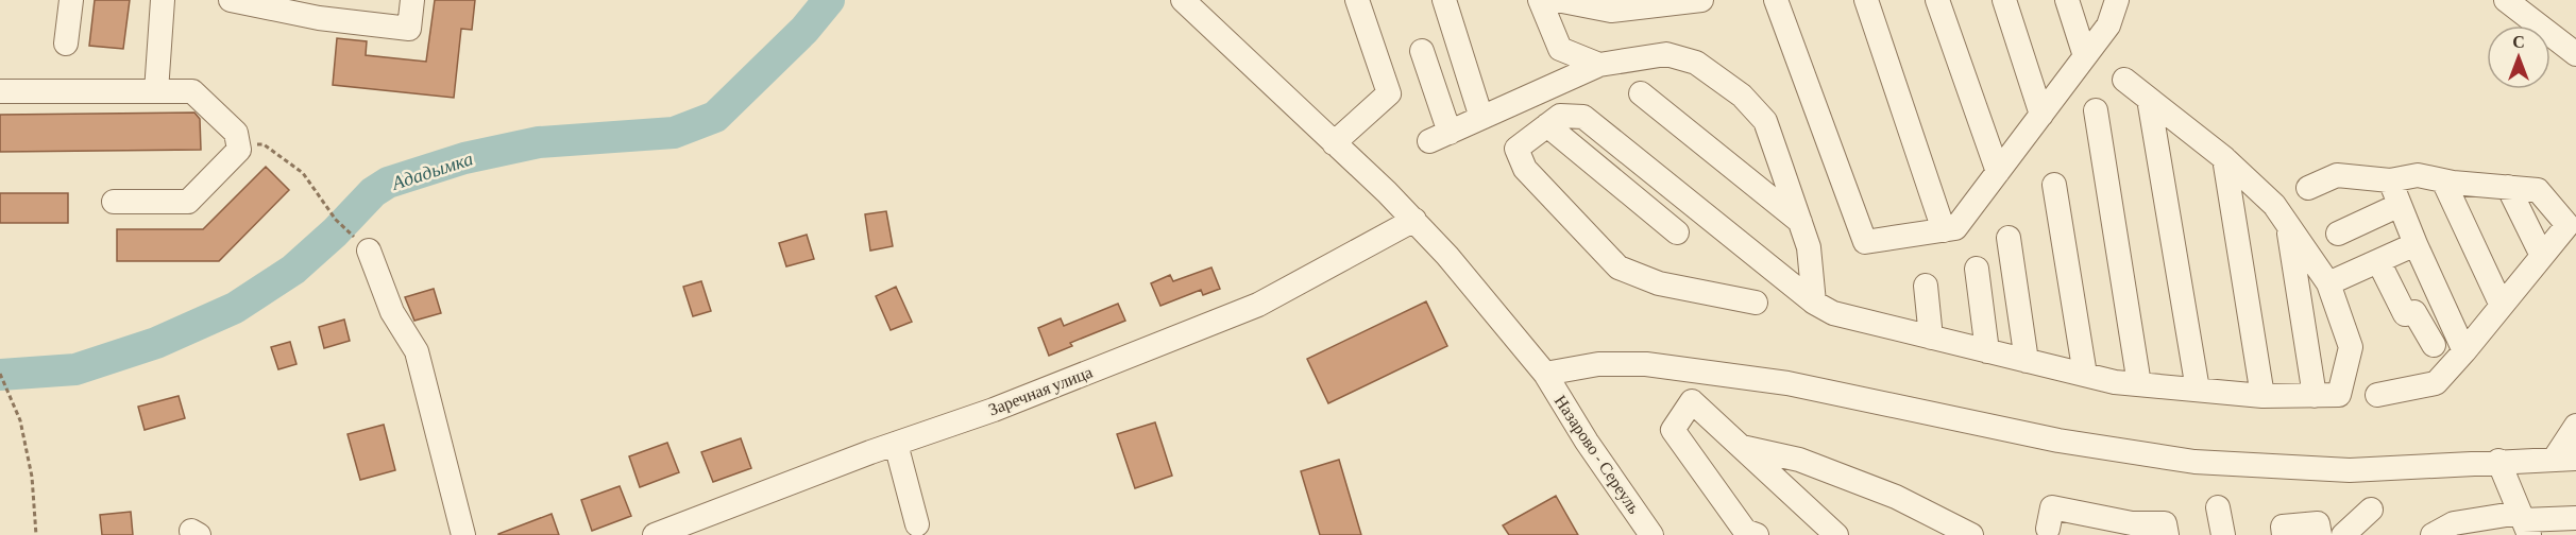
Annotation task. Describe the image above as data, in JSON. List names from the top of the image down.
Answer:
{
  "streets": {
    "street": ["Заречная улица", "Назарово - Сереуль"]
  },
  "crossings": [
    ["Заречная улица", "Назарово - Сереуль"]
  ],
  "water": ["Ададымка"],
  "north": "top"
}
